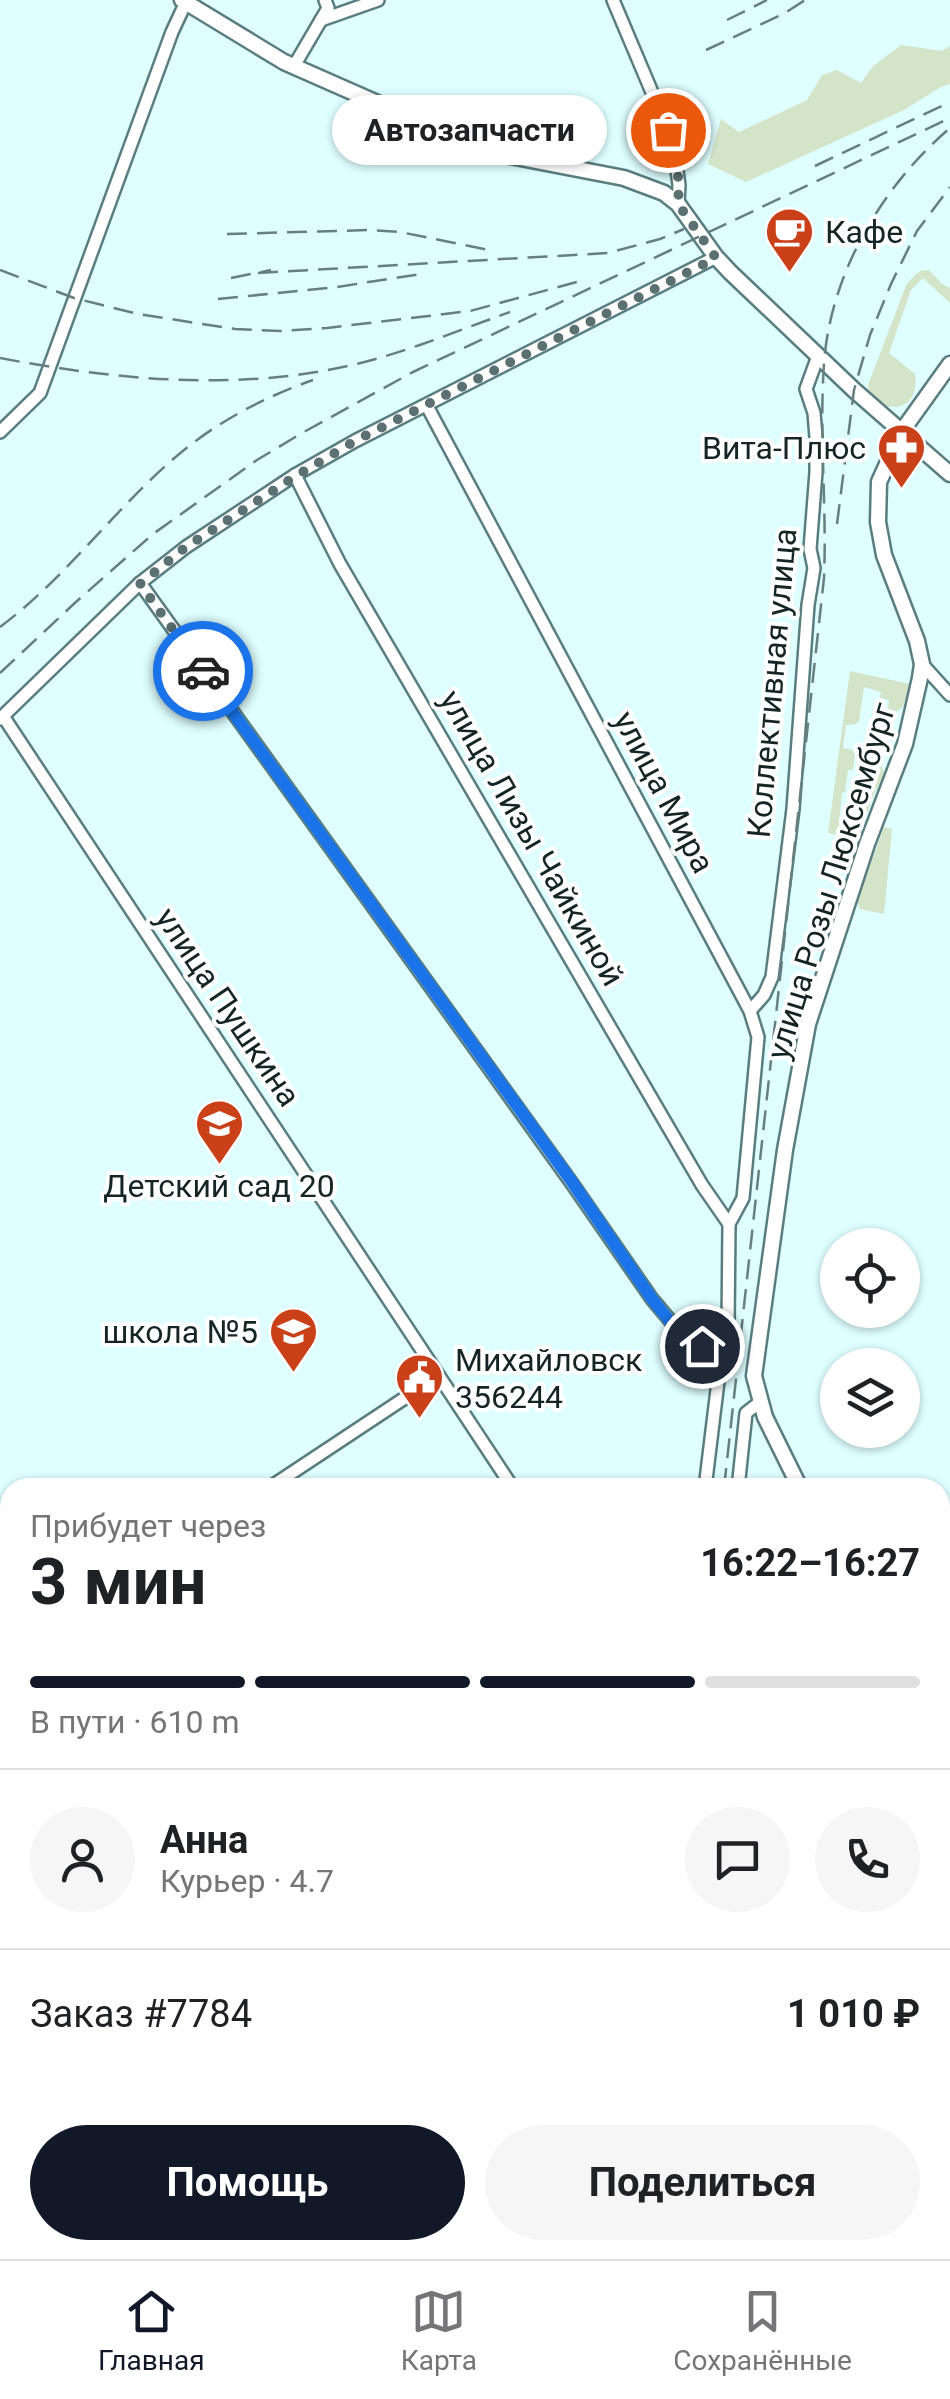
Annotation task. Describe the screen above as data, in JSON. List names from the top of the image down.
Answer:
{
  "streets": {
    "main road": ["улица Розы Люксембург"],
    "street": [
      "Коллективная улица",
      "улица Мира",
      "улица Лизы Чайкиной",
      "улица Пушкина"
    ]
  },
  "crossings": [
    ["Коллективная улица", "улица Мира"],
    ["улица Мира", "улица Лизы Чайкиной"]
  ],
  "places": {
    "other": ["Автозапчасти"],
    "cafe": ["Кафе"],
    "pharmacy": ["Вита-Плюс"],
    "school or university": ["Детский сад 20", "школа №5"],
    "public building": ["Михайловск 356244"]
  },
  "page": {
    "bubble": "Автозапчасти",
    "heading": ["3 мин", "Прибудет через", "16:22–16:27"],
    "panel": [
      "Анна",
      "Курьер · 4.7",
      "Заказ #7784",
      "1 010 ₽"
    ],
    "bar": "В пути · 610 m",
    "buttons": ["Помощь", "Поделиться"],
    "tabs": ["Главная", "Карта", "Сохранённые"]
  }
}
